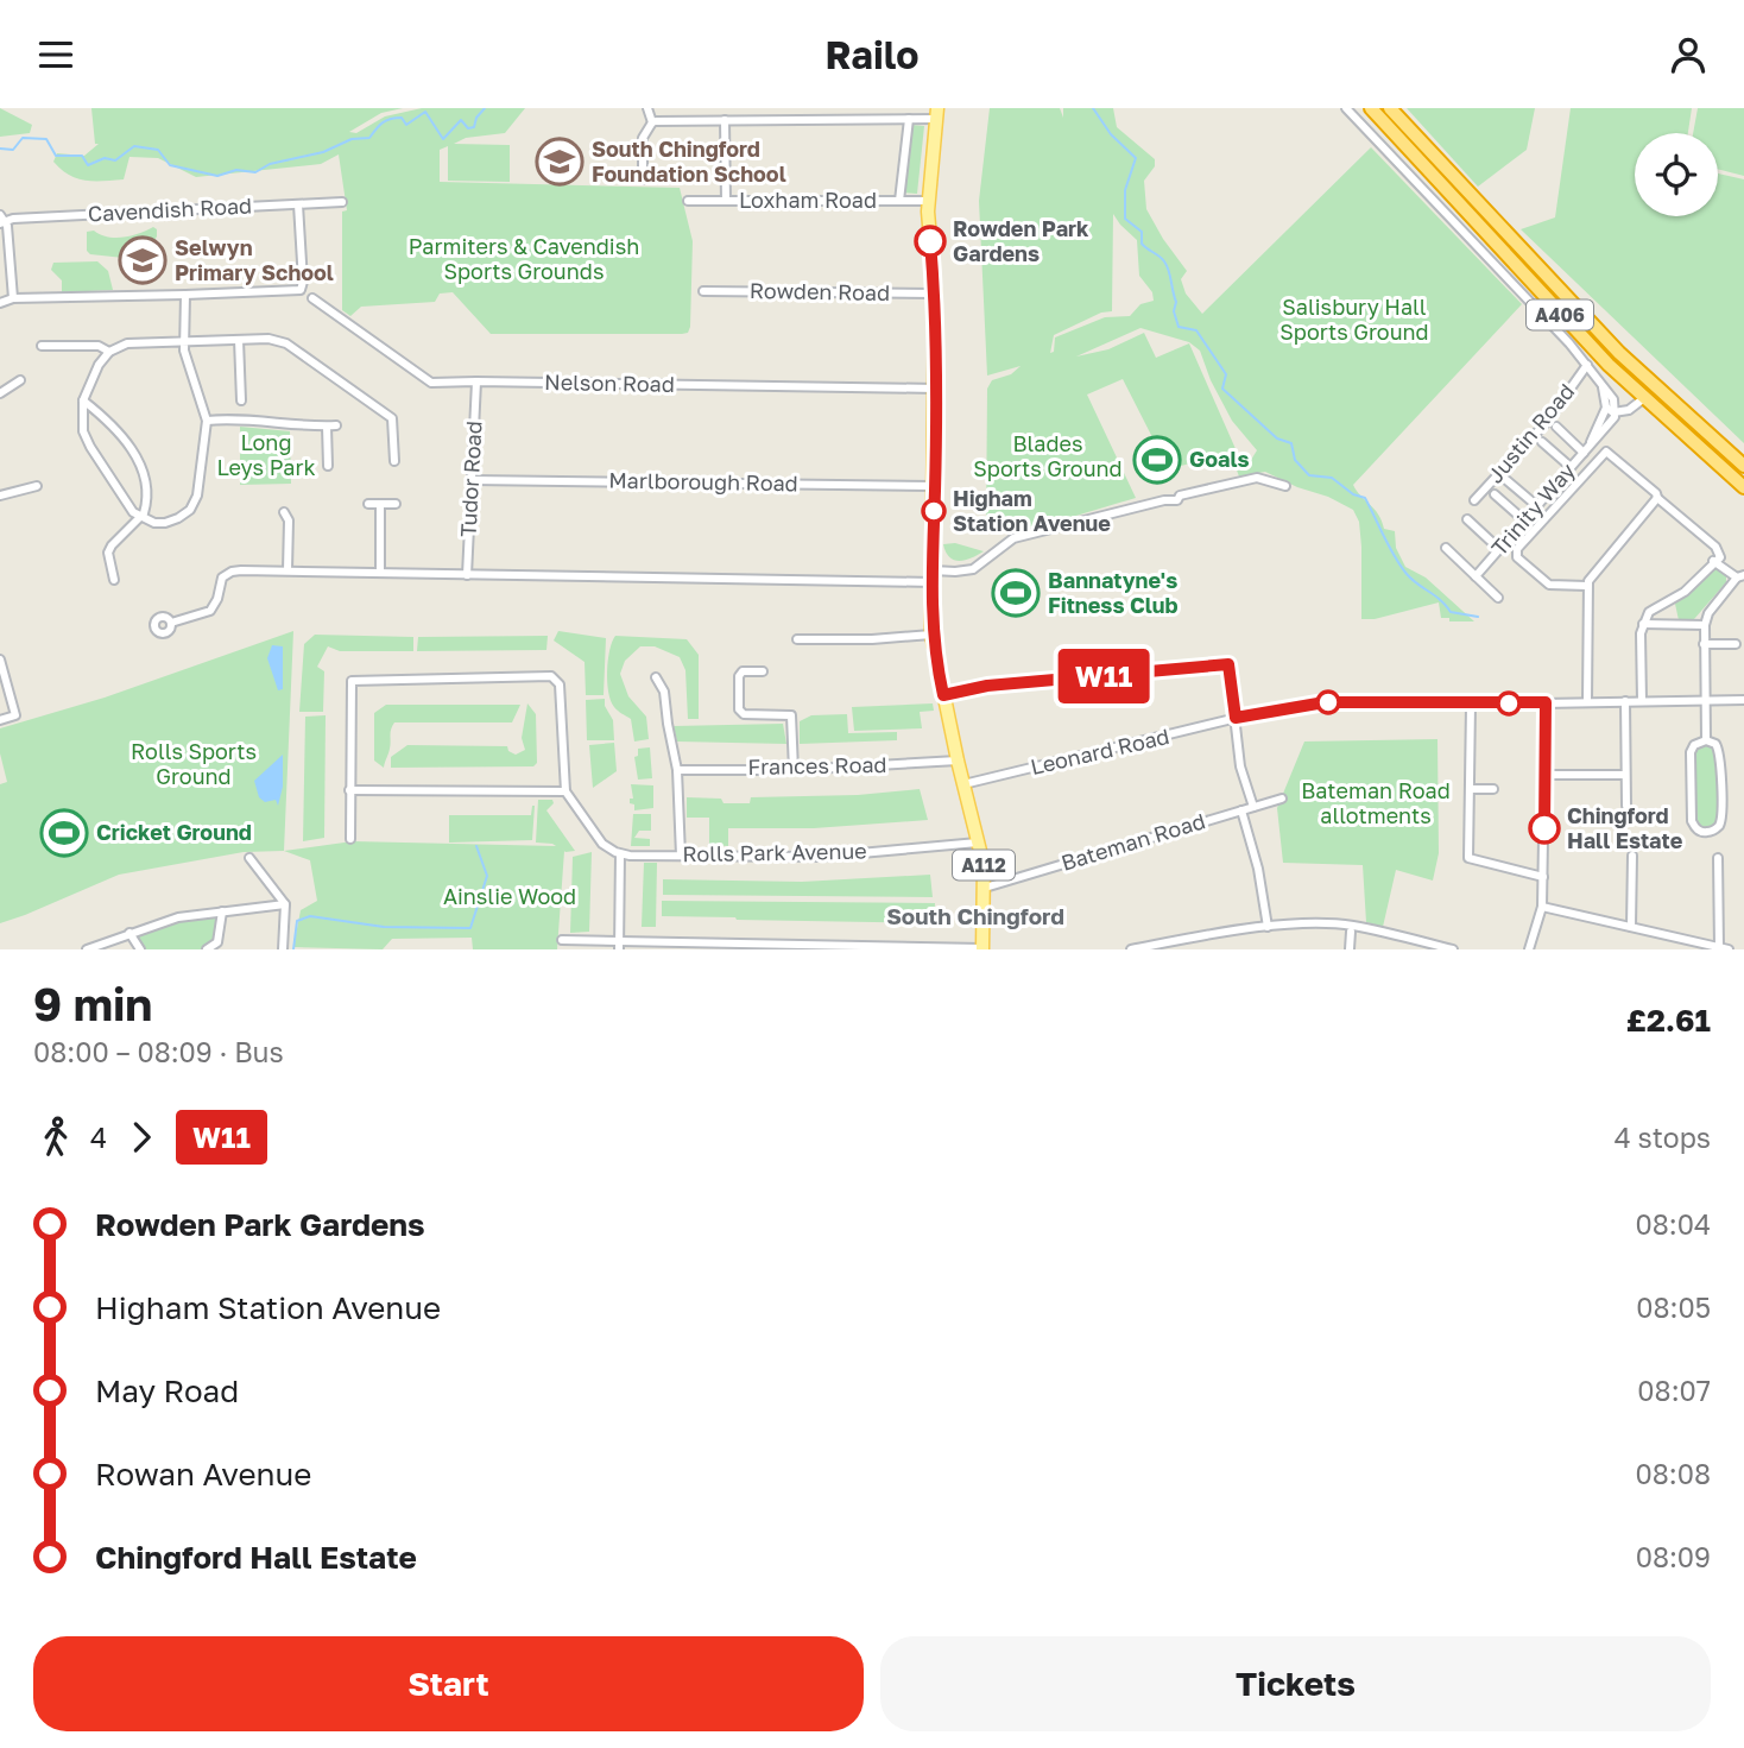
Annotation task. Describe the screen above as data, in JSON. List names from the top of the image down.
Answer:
{
  "streets": {
    "highway": ["A406"],
    "main road": ["A112"],
    "street": [
      "Loxham Road",
      "Cavendish Road",
      "Rowden Road",
      "Nelson Road",
      "Justin Road",
      "Tudor Road",
      "Marlborough Road",
      "Trinity Way",
      "Leonard Road",
      "Frances Road",
      "Bateman Road",
      "Rolls Park Avenue"
    ]
  },
  "crossings": [
    ["Loxham Road", "A112"],
    ["Rowden Road", "A112"],
    ["A406", "Trinity Way"],
    ["Nelson Road", "Tudor Road"],
    ["Nelson Road", "A112"],
    ["Tudor Road", "Marlborough Road"],
    ["Marlborough Road", "A112"],
    ["Leonard Road", "A112"],
    ["Frances Road", "A112"],
    ["Bateman Road", "A112"],
    ["Rolls Park Avenue", "A112"]
  ],
  "districts": ["South Chingford"],
  "parks": [
    "Parmiters & Cavendish Sports Grounds",
    "Salisbury Hall Sports Ground",
    "Long Leys Park",
    "Blades Sports Ground",
    "Rolls Sports Ground",
    "Bateman Road allotments",
    "Ainslie Wood"
  ],
  "places": {
    "school or university": ["South Chingford Foundation School", "Selwyn Primary School"],
    "other": ["Rowden Park Gardens", "Higham Station Avenue", "Chingford Hall Estate"],
    "sports": ["Goals", "Bannatyne's Fitness Club", "Cricket Ground"]
  },
  "lines": ["bus line W11"],
  "page": {
    "header": "Railo",
    "on_map": "W11",
    "heading": ["9 min", "08:00 – 08:09 · Bus", "£2.61"],
    "legs": ["4", "W11", "4 stops"],
    "list": [
      {
        "name": "Rowden Park Gardens",
        "value": "08:04"
      },
      {
        "name": "Higham Station Avenue",
        "value": "08:05"
      },
      {
        "name": "May Road",
        "value": "08:07"
      },
      {
        "name": "Rowan Avenue",
        "value": "08:08"
      },
      {
        "name": "Chingford Hall Estate",
        "value": "08:09"
      }
    ],
    "buttons": ["Start", "Tickets"]
  }
}
